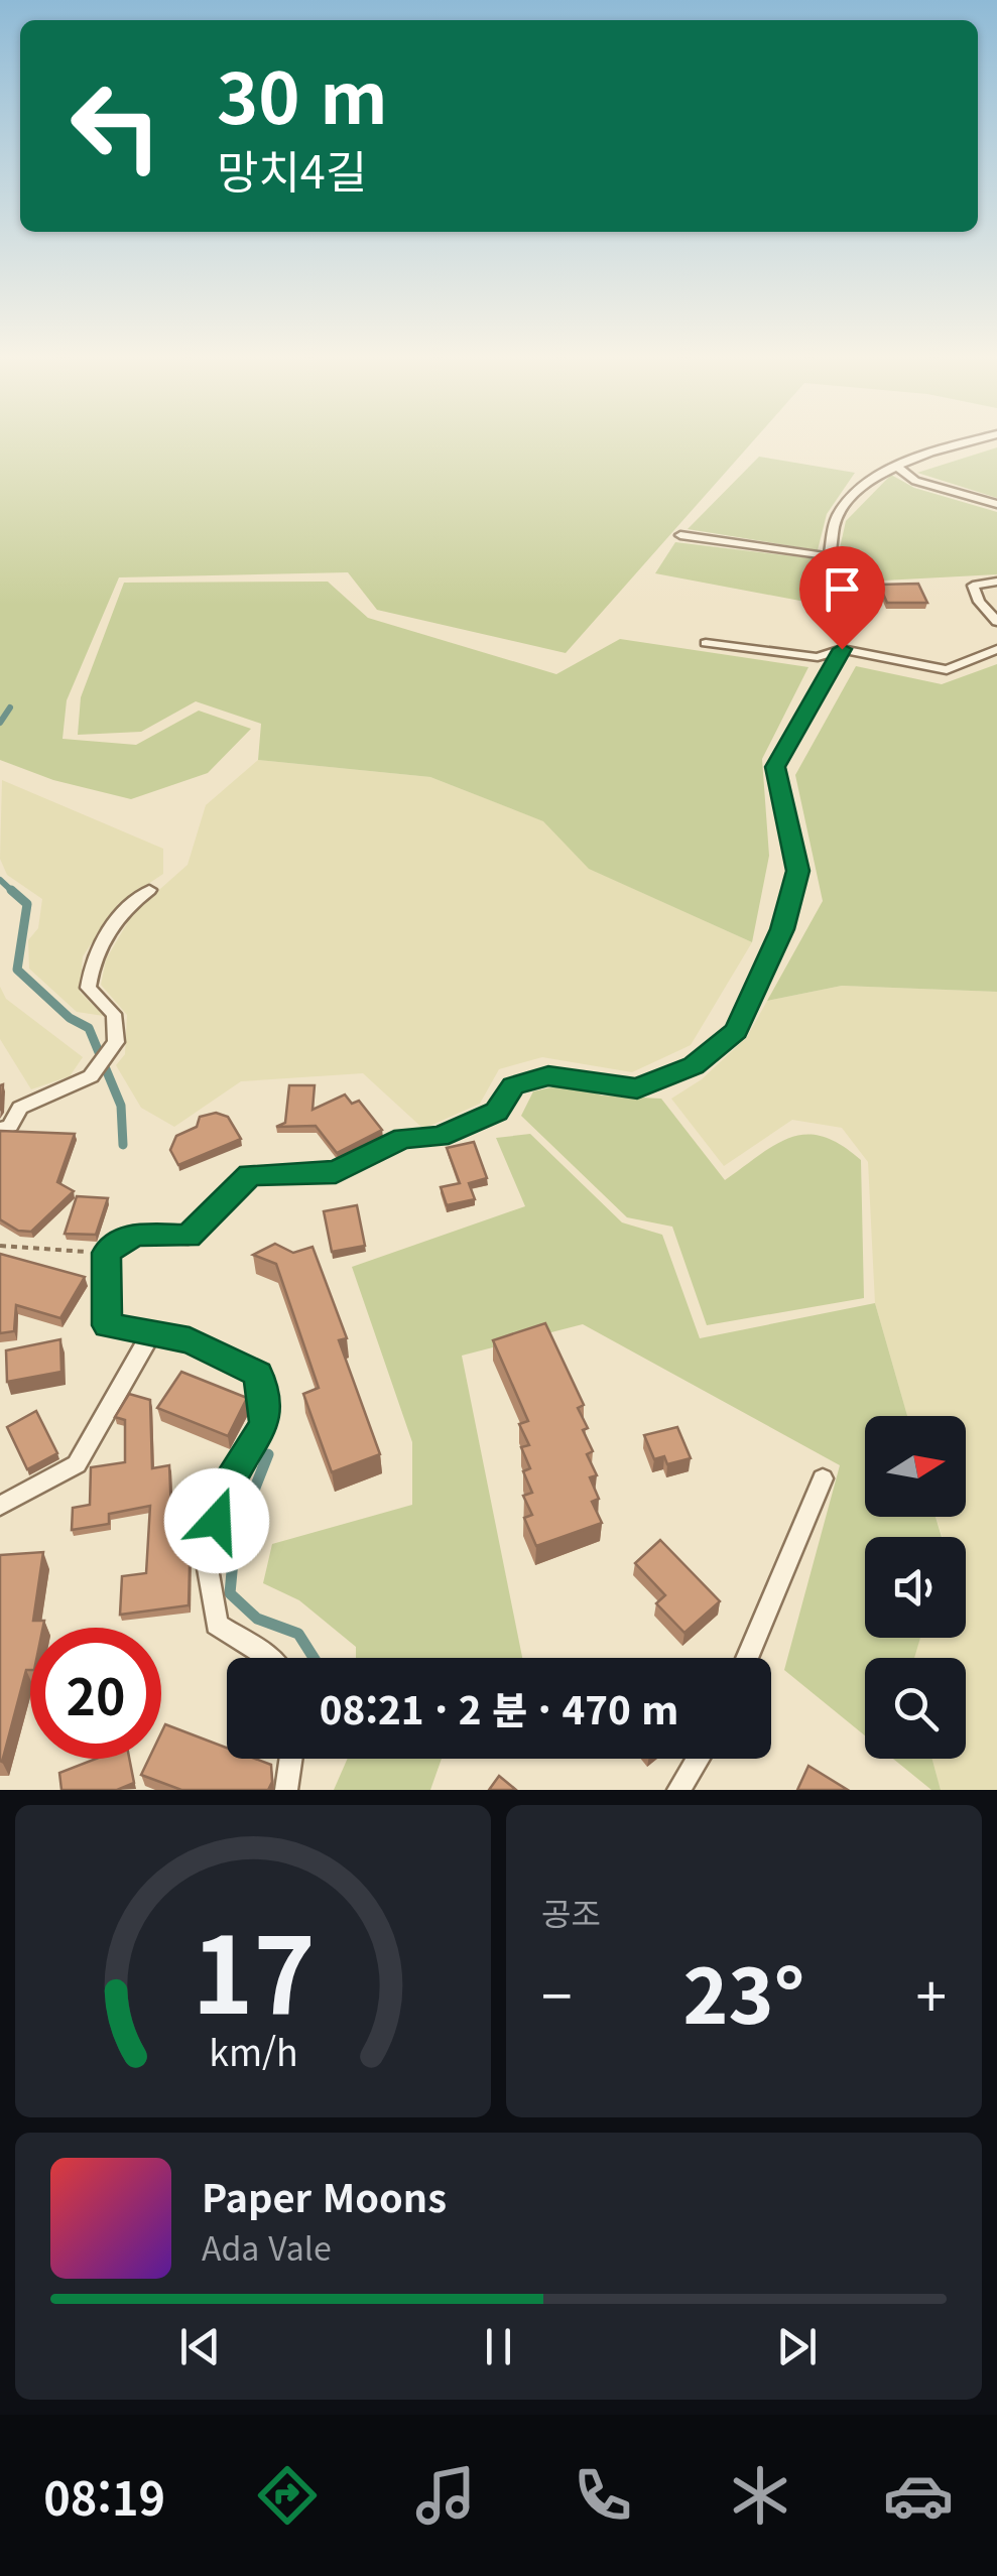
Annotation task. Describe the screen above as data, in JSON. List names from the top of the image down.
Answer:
{
  "north": "right",
  "page": {
    "turn": ["30 m", "망치4길"],
    "limit": "20",
    "trip": "08:21 · 2 분 · 470 m",
    "tile": "공조",
    "heat": ["−", "23°", "+"],
    "song": ["Paper Moons", "Ada Vale"],
    "tabs": "08:19",
    "gauge": ["17", "km/h"]
  }
}
